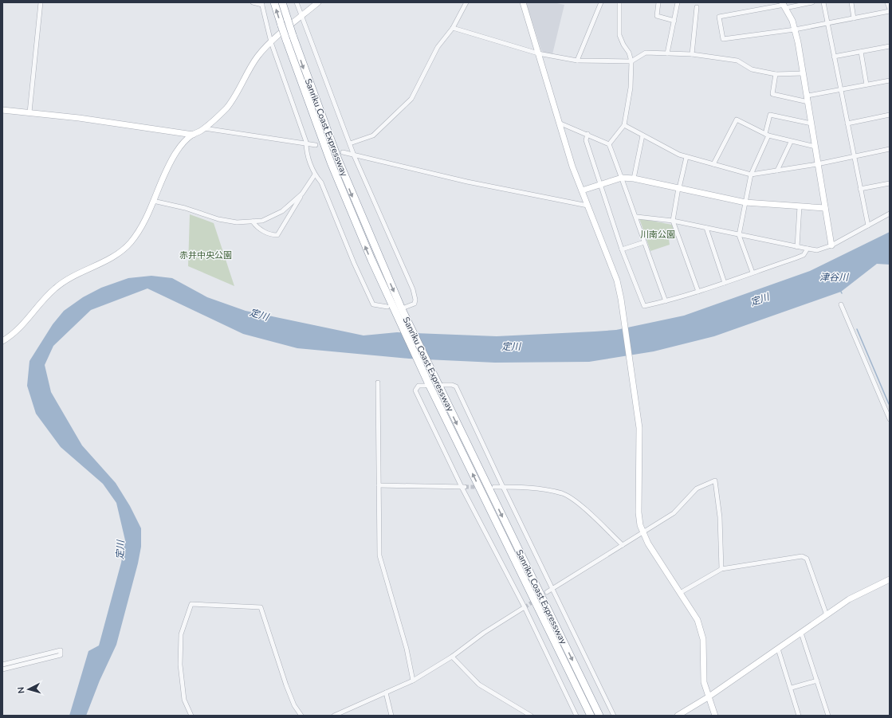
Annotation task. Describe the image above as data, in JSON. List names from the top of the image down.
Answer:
{
  "streets": {
    "highway": ["Sanriku Coast Expressway"]
  },
  "water": ["津谷川", "定川"],
  "parks": ["川南公園", "赤井中央公園"],
  "north": "left"
}
